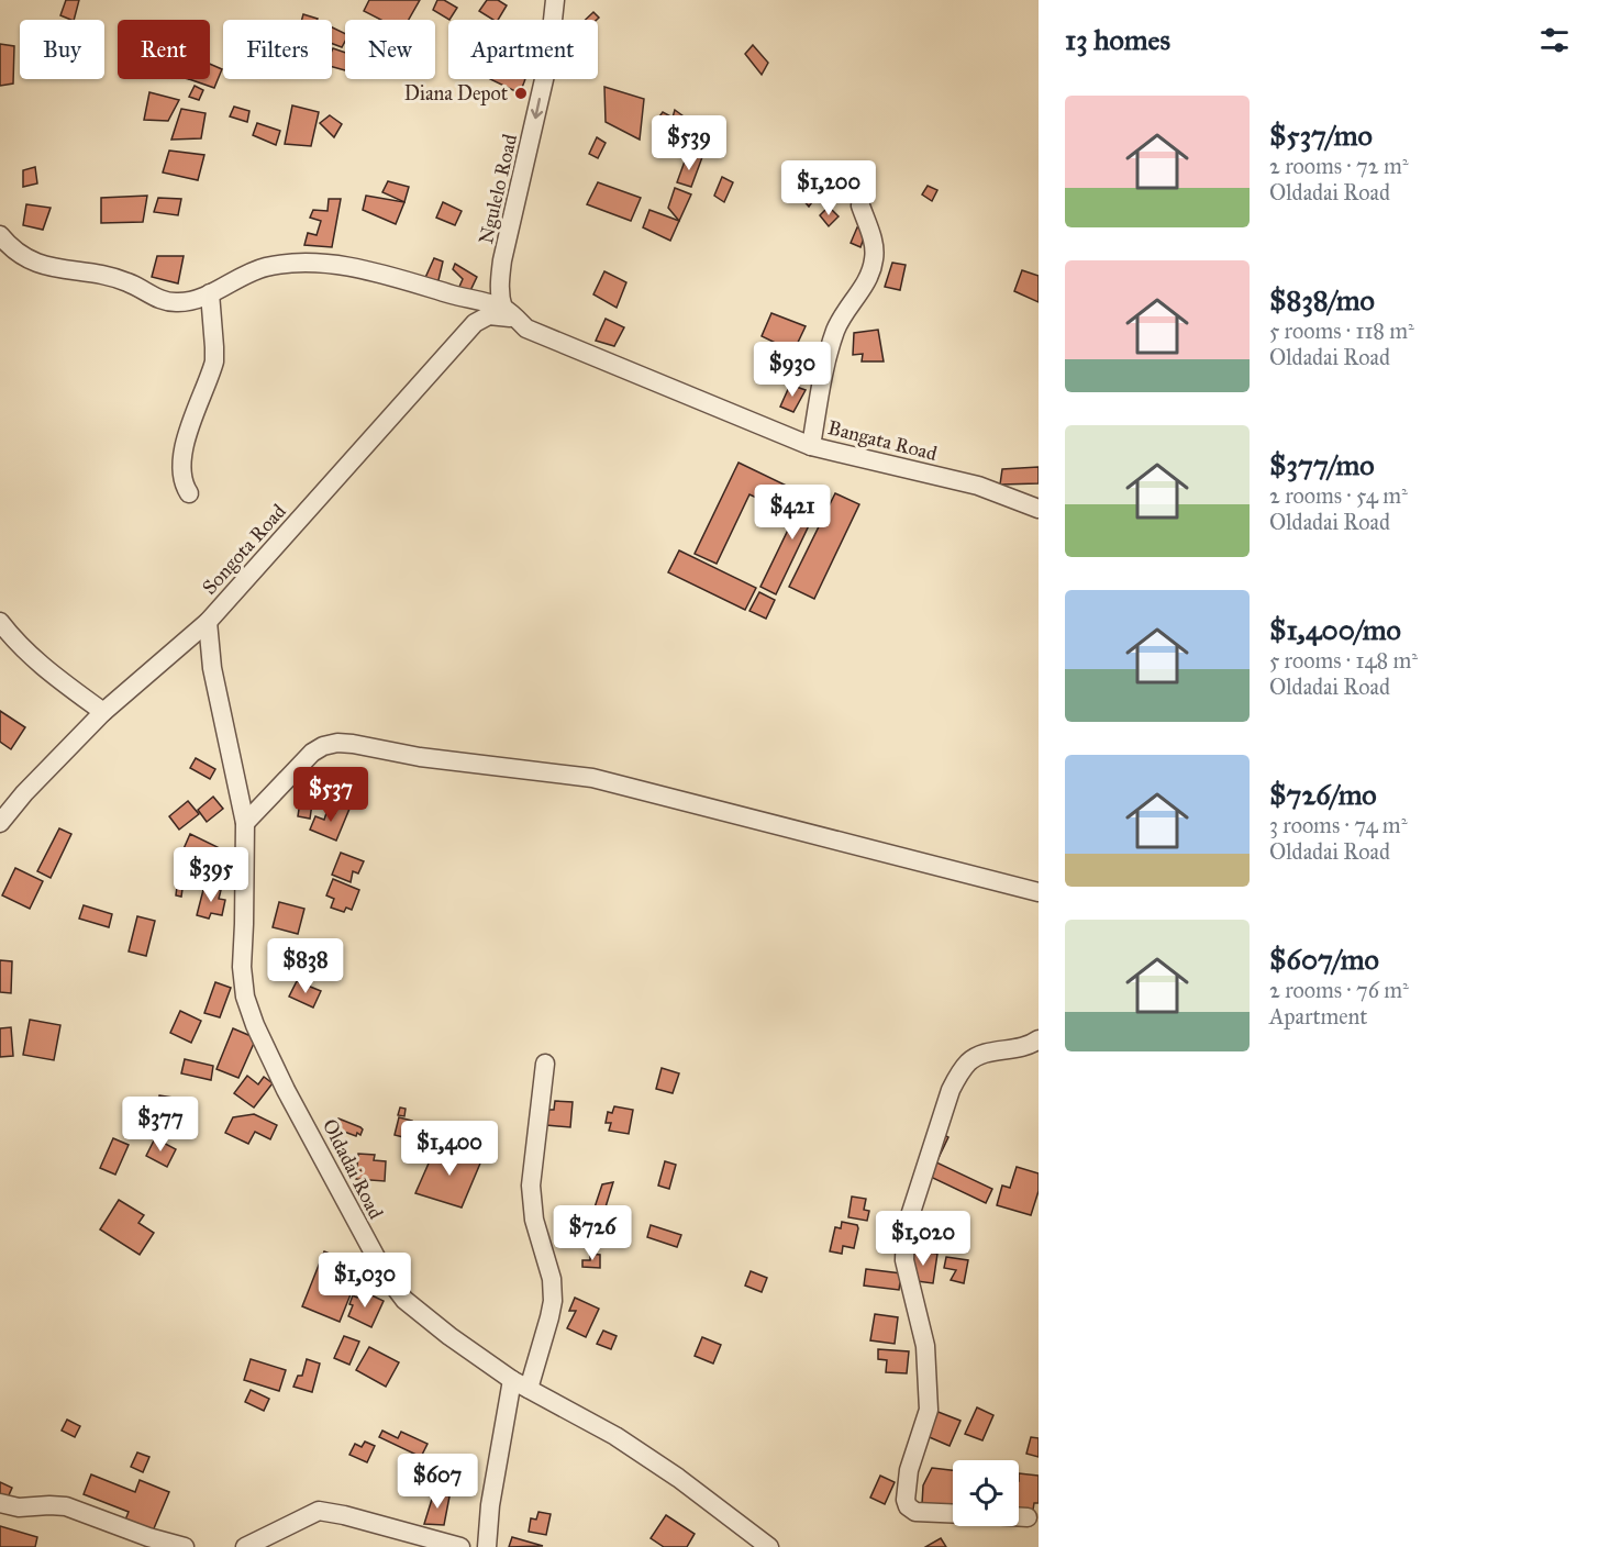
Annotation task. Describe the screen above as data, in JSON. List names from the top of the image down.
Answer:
{
  "streets": {
    "street": [
      "Ngulelo Road",
      "Bangata Road",
      "Songota Road",
      "Oldadai Road"
    ]
  },
  "crossings": [
    ["Ngulelo Road", "Bangata Road"],
    ["Ngulelo Road", "Songota Road"],
    ["Bangata Road", "Songota Road"],
    ["Songota Road", "Oldadai Road"]
  ],
  "one_way": ["Ngulelo Road"],
  "places": ["Diana Depot"],
  "page": {
    "heading": "13 homes",
    "chip": [
      "Buy",
      "Rent",
      "Filters",
      "New",
      "Apartment"
    ],
    "list": [
      {
        "name": "$537/mo",
        "note": "2 rooms · 72 m² · Oldadai Road"
      },
      {
        "name": "$838/mo",
        "note": "5 rooms · 118 m² · Oldadai Road"
      },
      {
        "name": "$377/mo",
        "note": "2 rooms · 54 m² · Oldadai Road"
      },
      {
        "name": "$1,400/mo",
        "note": "5 rooms · 148 m² · Oldadai Road"
      },
      {
        "name": "$726/mo",
        "note": "3 rooms · 74 m² · Oldadai Road"
      },
      {
        "name": "$607/mo",
        "note": "2 rooms · 76 m² · Apartment"
      }
    ],
    "price": [
      "$539",
      "$1,200",
      "$930",
      "$421",
      "$537",
      "$395",
      "$838",
      "$377",
      "$1,400",
      "$726",
      "$1,020",
      "$1,030",
      "$607"
    ]
  }
}
